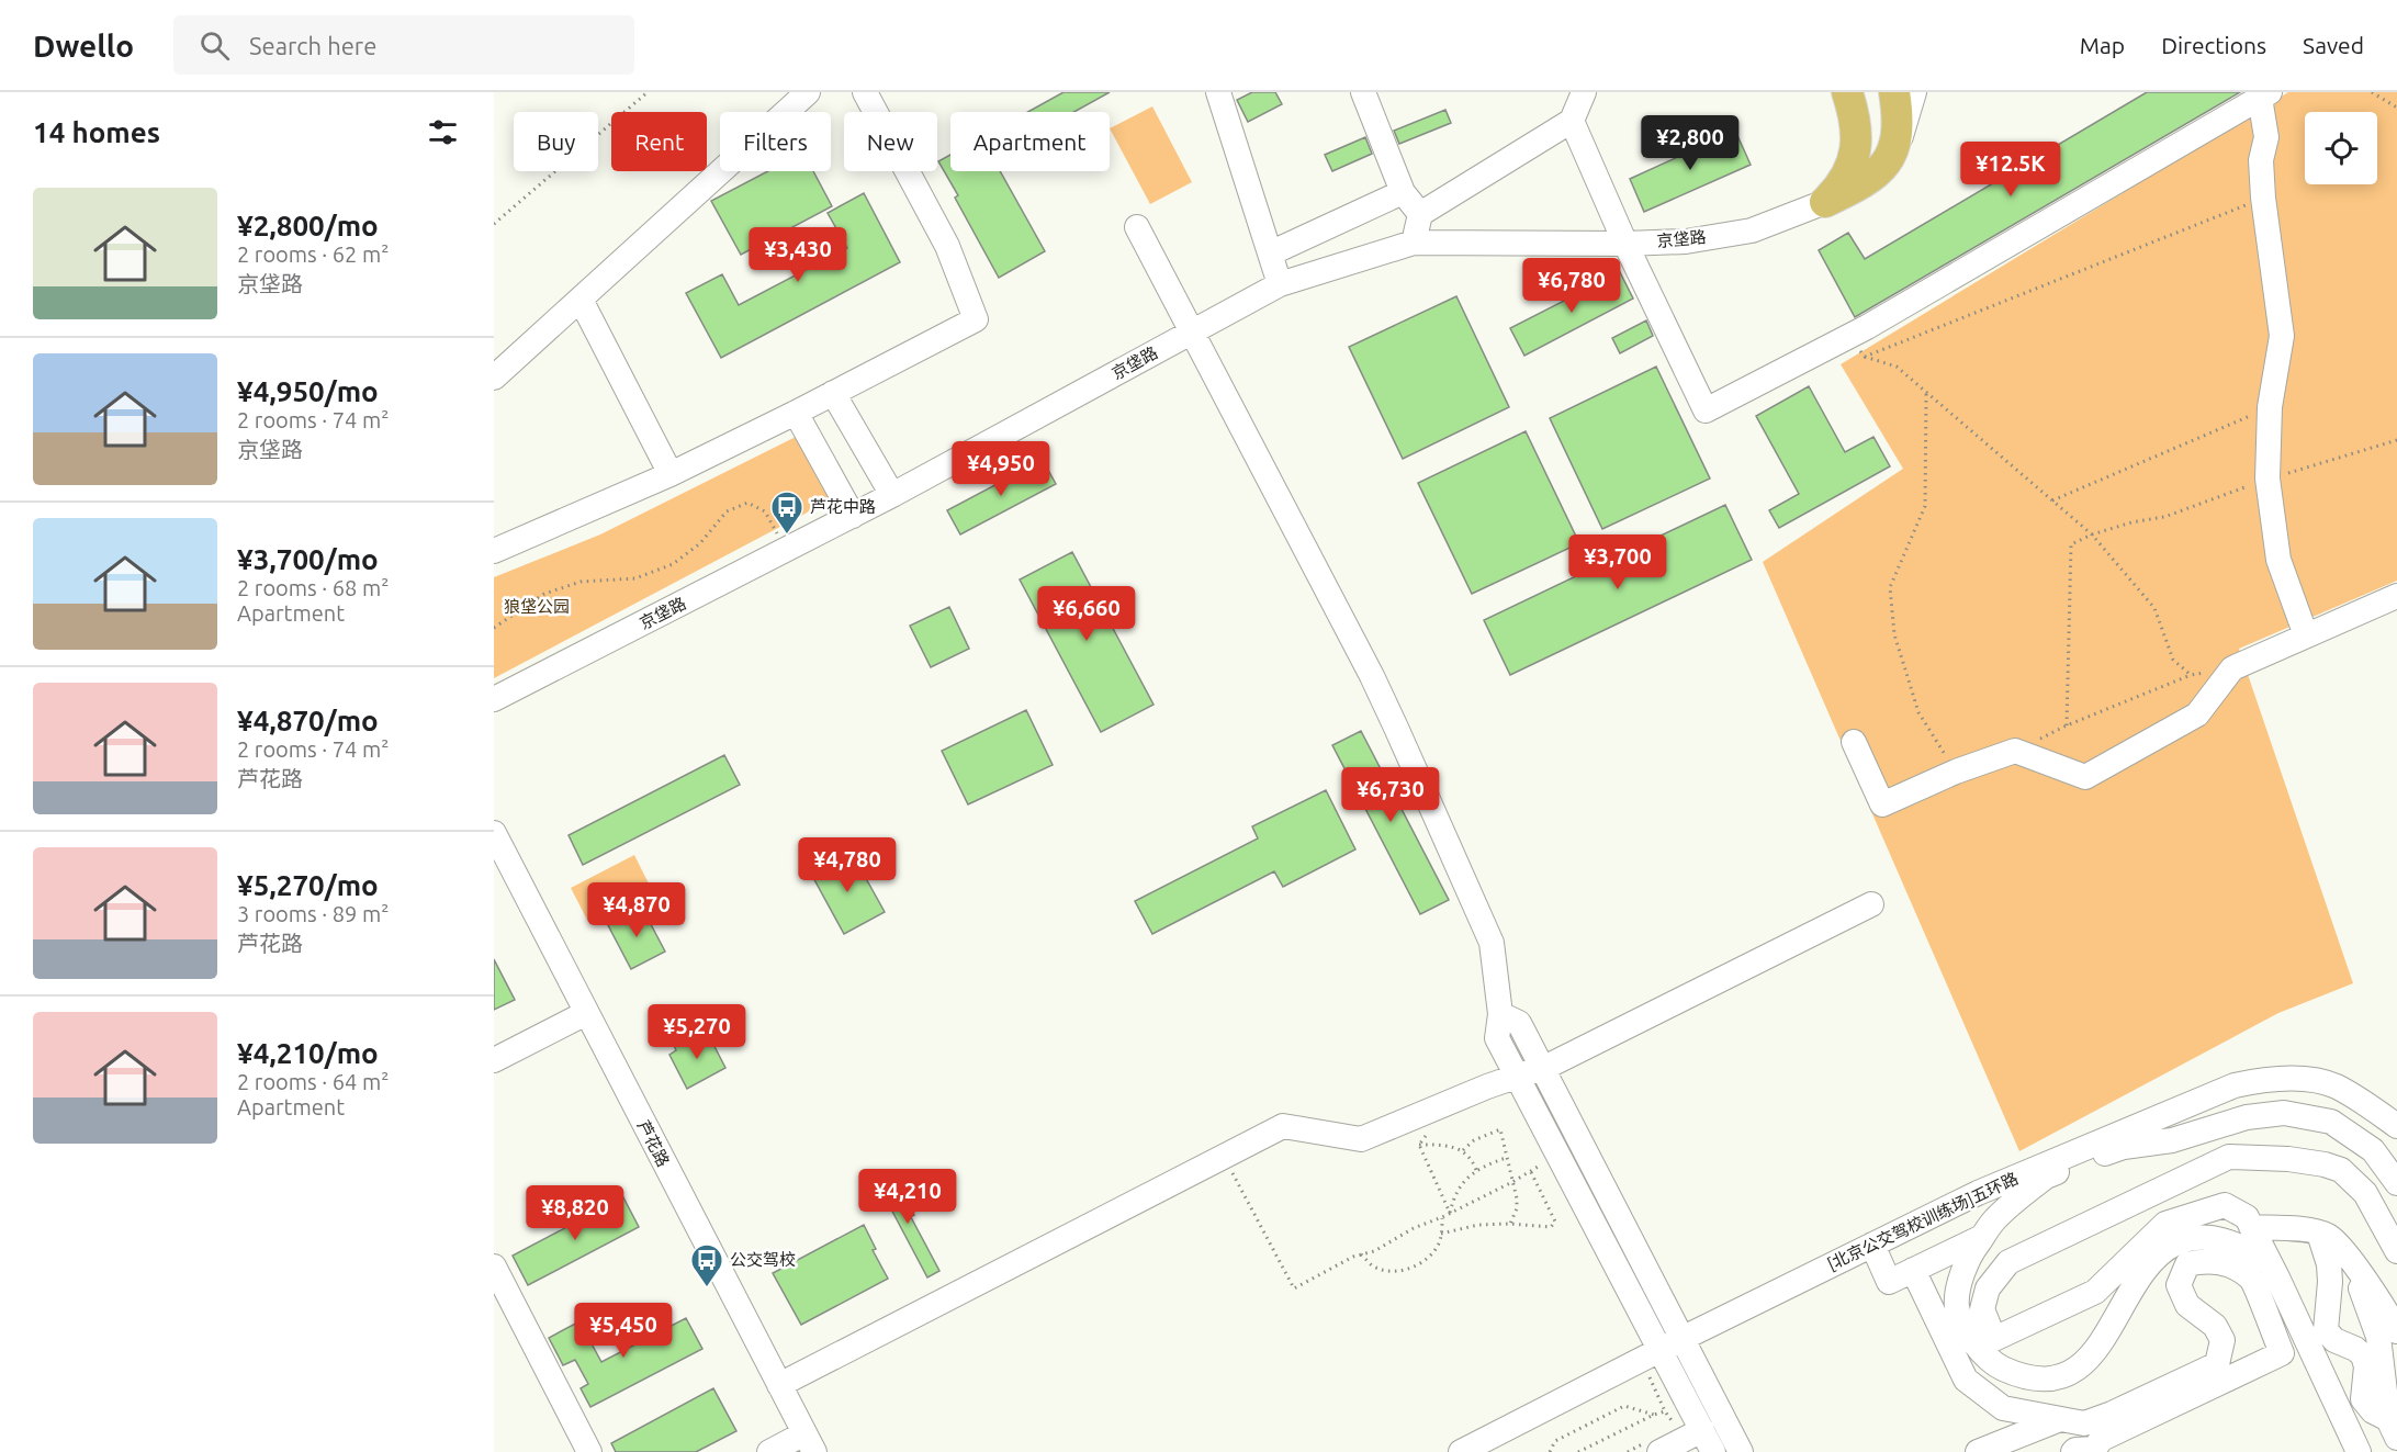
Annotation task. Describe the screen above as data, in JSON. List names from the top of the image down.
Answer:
{
  "streets": {
    "street": ["京垡路", "芦花路", "[北京公交驾校训练场]五环路"]
  },
  "parks": ["狼垡公园"],
  "places": {
    "bus stop": ["芦花中路", "公交驾校"]
  },
  "page": {
    "header": "Dwello",
    "search": "Search here",
    "nav": ["Map", "Directions", "Saved"],
    "heading": "14 homes",
    "chip": [
      "Buy",
      "Rent",
      "Filters",
      "New",
      "Apartment"
    ],
    "price": [
      "¥2,800",
      "¥12.5K",
      "¥3,430",
      "¥6,780",
      "¥4,950",
      "¥3,700",
      "¥6,660",
      "¥6,730",
      "¥4,780",
      "¥4,870",
      "¥5,270",
      "¥4,210",
      "¥8,820",
      "¥5,450"
    ],
    "list": [
      {
        "name": "¥2,800/mo",
        "note": "2 rooms · 62 m² · 京垡路"
      },
      {
        "name": "¥4,950/mo",
        "note": "2 rooms · 74 m² · 京垡路"
      },
      {
        "name": "¥3,700/mo",
        "note": "2 rooms · 68 m² · Apartment"
      },
      {
        "name": "¥4,870/mo",
        "note": "2 rooms · 74 m² · 芦花路"
      },
      {
        "name": "¥5,270/mo",
        "note": "3 rooms · 89 m² · 芦花路"
      },
      {
        "name": "¥4,210/mo",
        "note": "2 rooms · 64 m² · Apartment"
      }
    ]
  }
}
